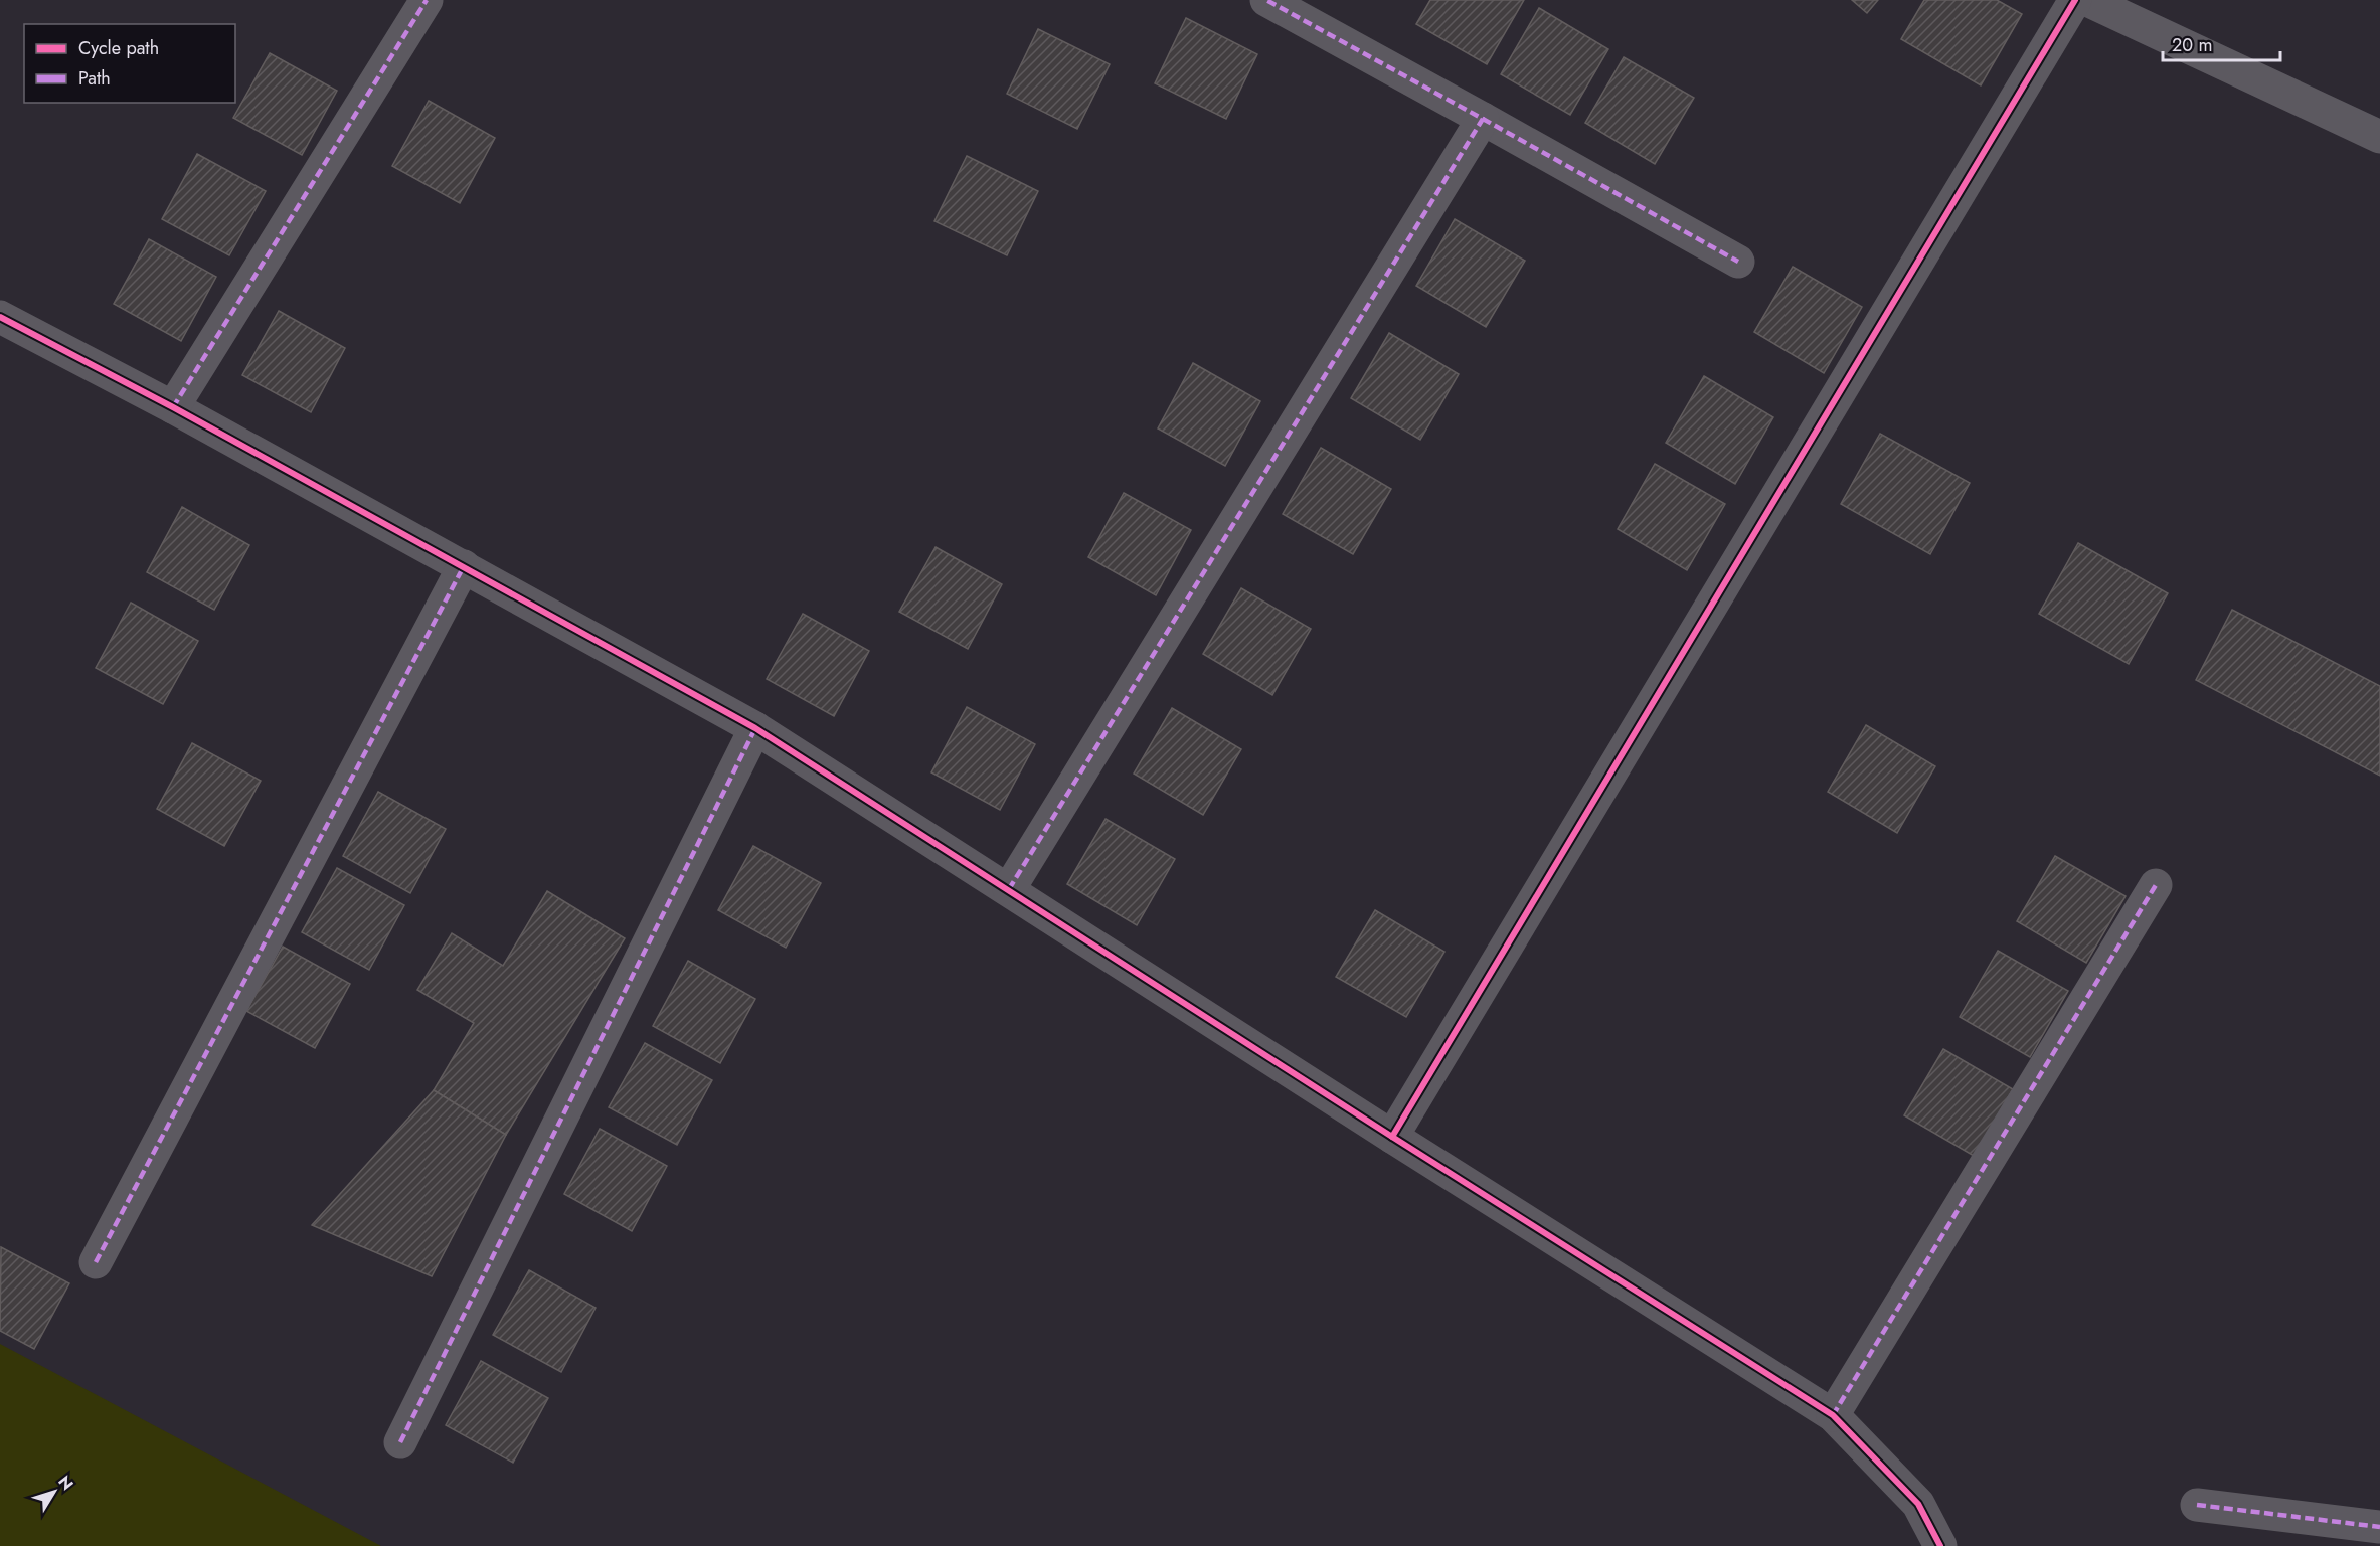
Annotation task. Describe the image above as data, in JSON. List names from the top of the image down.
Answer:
{
  "legend": ["Cycle path", "Path"],
  "scale_bar": "20 m",
  "north": "top right"
}
